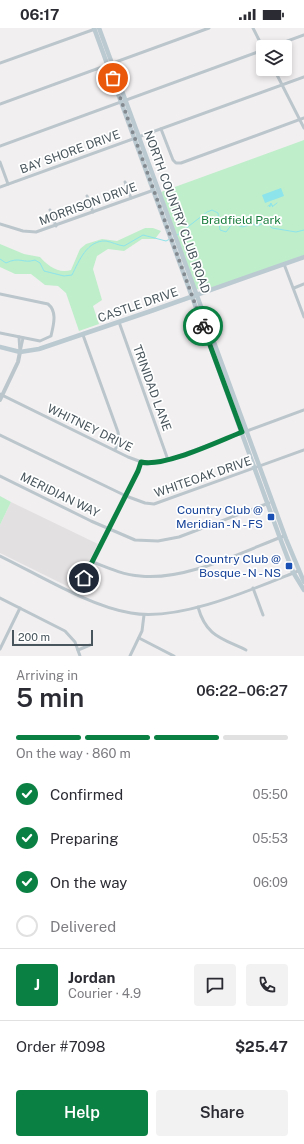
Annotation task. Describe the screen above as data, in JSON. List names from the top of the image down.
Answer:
{
  "streets": {
    "main road": ["NORTH COUNTRY CLUB ROAD", "CASTLE DRIVE"],
    "street": [
      "BAY SHORE DRIVE",
      "MORRISON DRIVE",
      "TRINIDAD LANE",
      "WHITNEY DRIVE",
      "WHITEOAK DRIVE",
      "MERIDIAN WAY"
    ]
  },
  "crossings": [
    ["BAY SHORE DRIVE", "NORTH COUNTRY CLUB ROAD"],
    ["MORRISON DRIVE", "NORTH COUNTRY CLUB ROAD"],
    ["NORTH COUNTRY CLUB ROAD", "CASTLE DRIVE"],
    ["NORTH COUNTRY CLUB ROAD", "WHITNEY DRIVE"],
    ["NORTH COUNTRY CLUB ROAD", "WHITEOAK DRIVE"],
    ["NORTH COUNTRY CLUB ROAD", "MERIDIAN WAY"],
    ["CASTLE DRIVE", "TRINIDAD LANE"],
    ["TRINIDAD LANE", "WHITNEY DRIVE"]
  ],
  "parks": ["Bradfield Park"],
  "places": {
    "transit": ["Country Club @ Meridian - N - FS", "Country Club @ Bosque - N - NS"]
  },
  "scale_bar": "200 m",
  "page": {
    "status": "06:17",
    "scale": "200 m",
    "heading": ["5 min", "Arriving in", "06:22–06:27"],
    "panel": [
      "Jordan",
      "Courier · 4.9",
      "Order #7098",
      "$25.47"
    ],
    "bar": "On the way · 860 m",
    "list": [
      ["Confirmed", "05:50"],
      ["Preparing", "05:53"],
      ["On the way", "06:09"],
      "Delivered"
    ],
    "round": "J",
    "buttons": ["Help", "Share"]
  }
}
